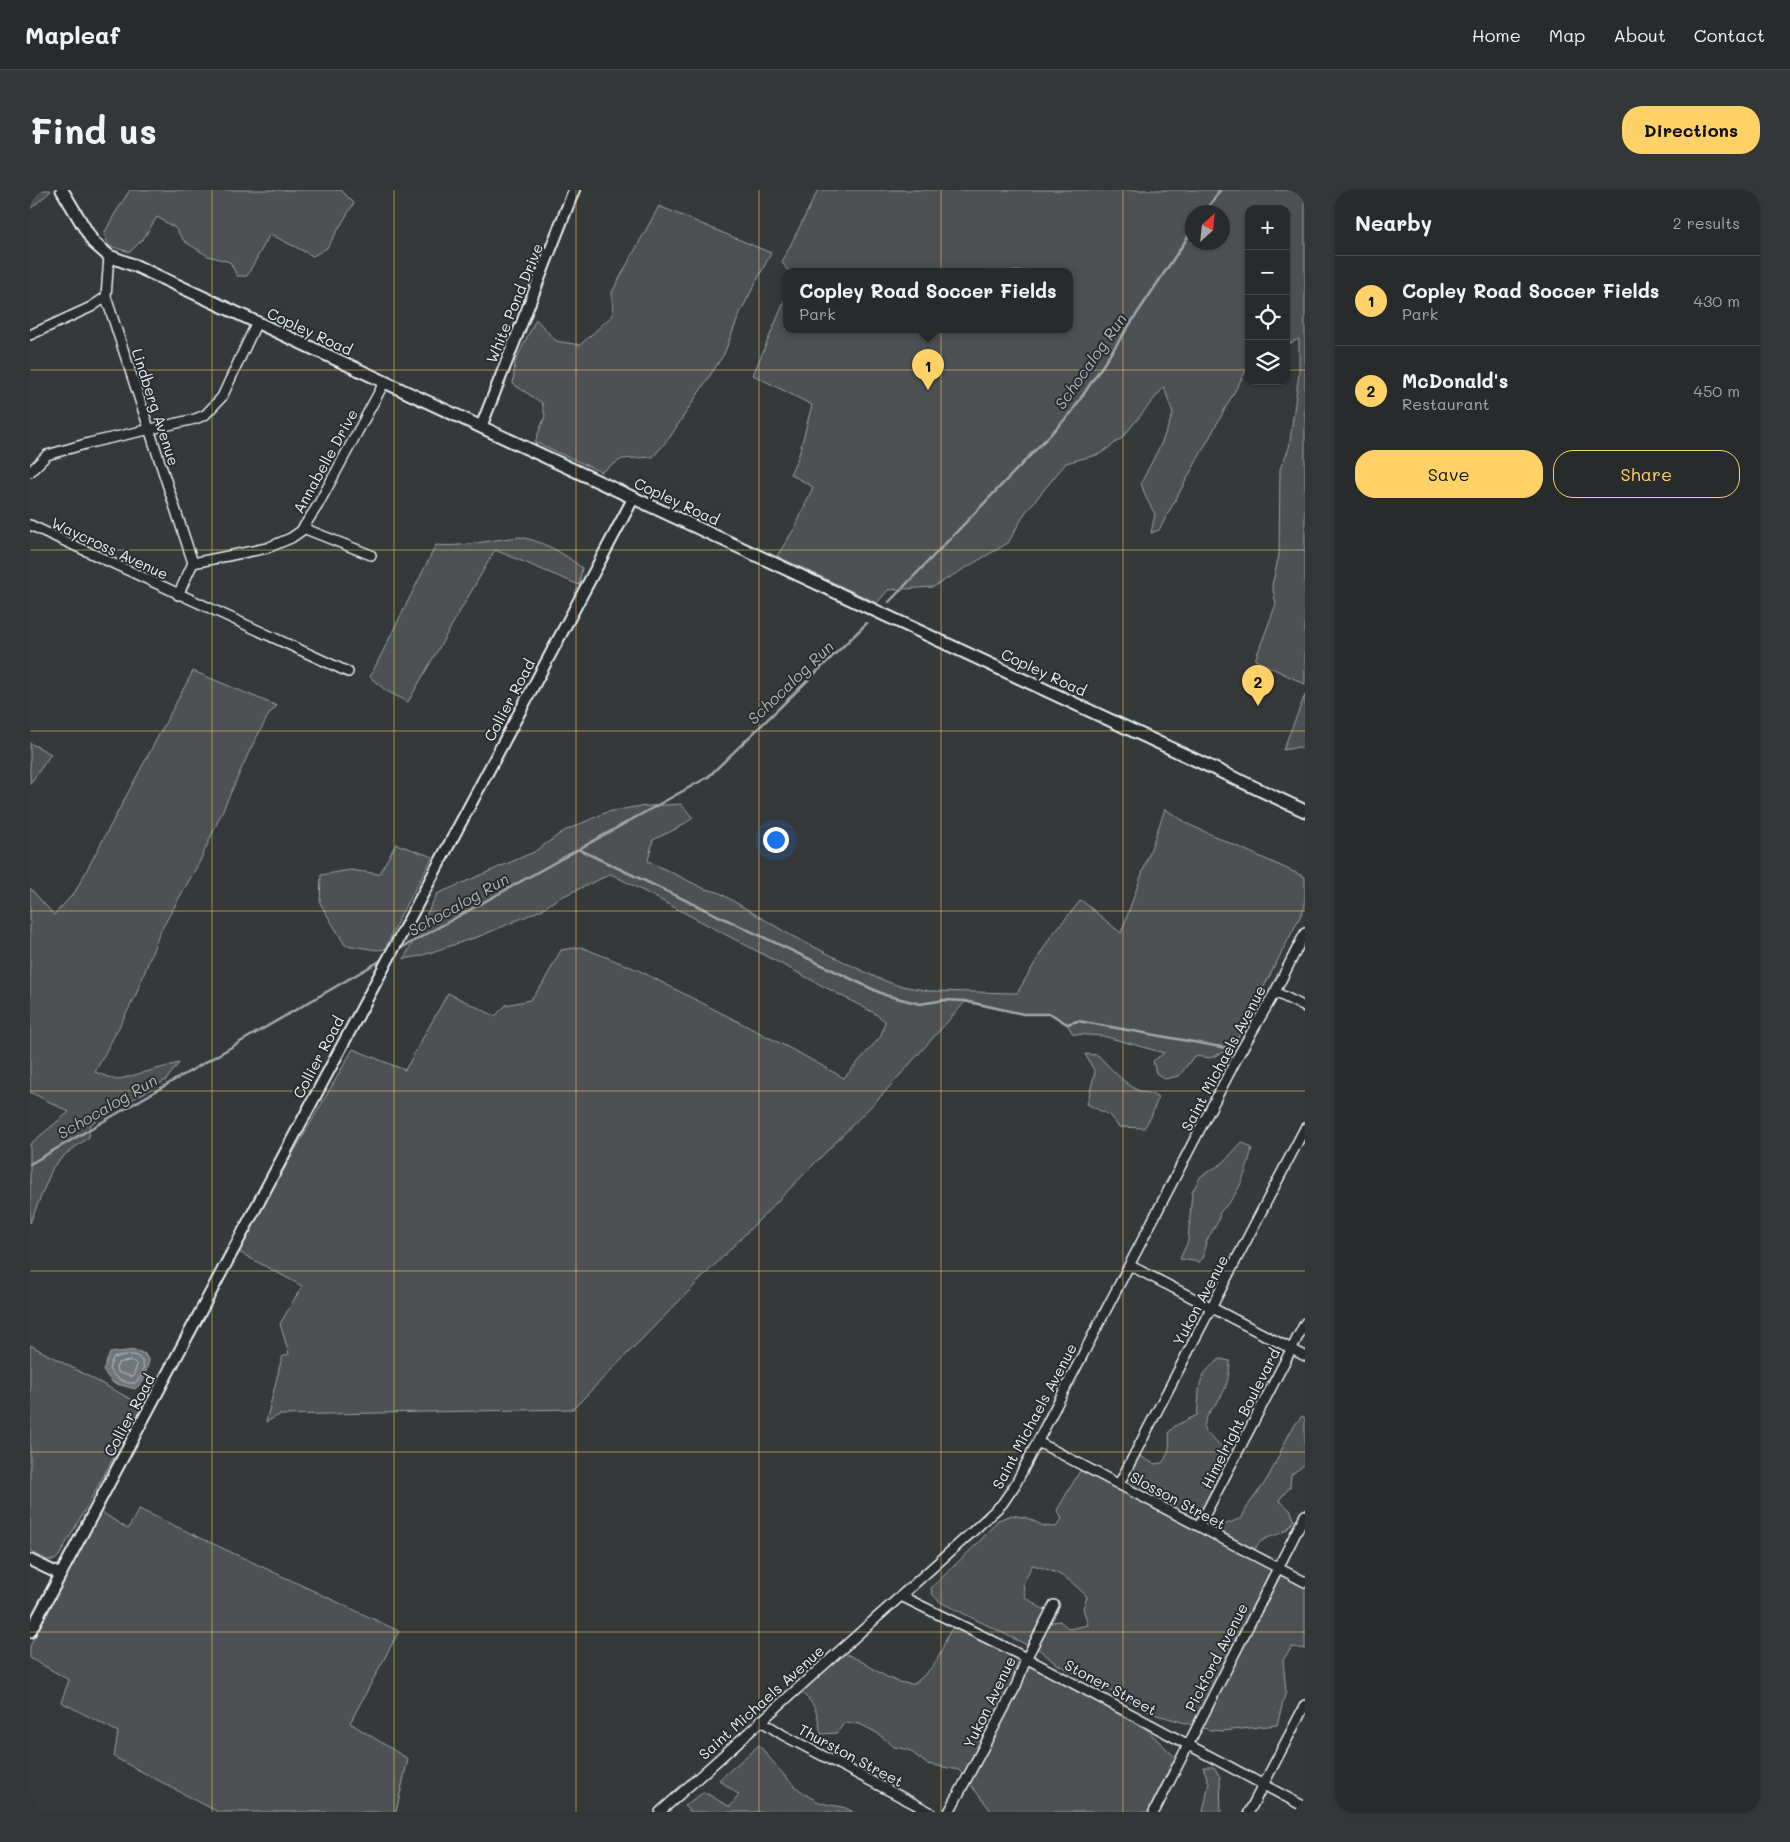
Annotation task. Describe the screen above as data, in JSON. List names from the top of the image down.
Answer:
{
  "streets": {
    "main road": ["Copley Road"],
    "street": [
      "White Pond Drive",
      "Lindberg Avenue",
      "Annabelle Drive",
      "Waycross Avenue",
      "Collier Road",
      "Saint Michaels Avenue",
      "Yukon Avenue",
      "Himelright Boulevard",
      "Slosson Street",
      "Pickford Avenue",
      "Stoner Street",
      "Thurston Street"
    ]
  },
  "crossings": [
    ["White Pond Drive", "Copley Road"],
    ["Copley Road", "Lindberg Avenue"],
    ["Copley Road", "Annabelle Drive"],
    ["Copley Road", "Collier Road"],
    ["Lindberg Avenue", "Annabelle Drive"],
    ["Saint Michaels Avenue", "Slosson Street"],
    ["Saint Michaels Avenue", "Stoner Street"],
    ["Saint Michaels Avenue", "Thurston Street"],
    ["Yukon Avenue", "Slosson Street"],
    ["Yukon Avenue", "Stoner Street"],
    ["Himelright Boulevard", "Slosson Street"],
    ["Slosson Street", "Pickford Avenue"],
    ["Pickford Avenue", "Stoner Street"]
  ],
  "water": ["Schocalog Run"],
  "north": "top right",
  "page": {
    "header": "Mapleaf",
    "nav": [
      "Home",
      "Map",
      "About",
      "Contact"
    ],
    "buttons": [
      "Directions",
      ["Save", "Share"]
    ],
    "title": "Find us",
    "heading": ["Nearby", "2 results"],
    "map_buttons": ["+", "−"],
    "list": [
      {
        "mark": "1",
        "name": "Copley Road Soccer Fields",
        "note": "Park",
        "value": "430 m"
      },
      {
        "mark": "2",
        "name": "McDonald's",
        "note": "Restaurant",
        "value": "450 m"
      }
    ],
    "popup": ["Copley Road Soccer Fields", "Park"],
    "pins": ["1", "2"]
  }
}
